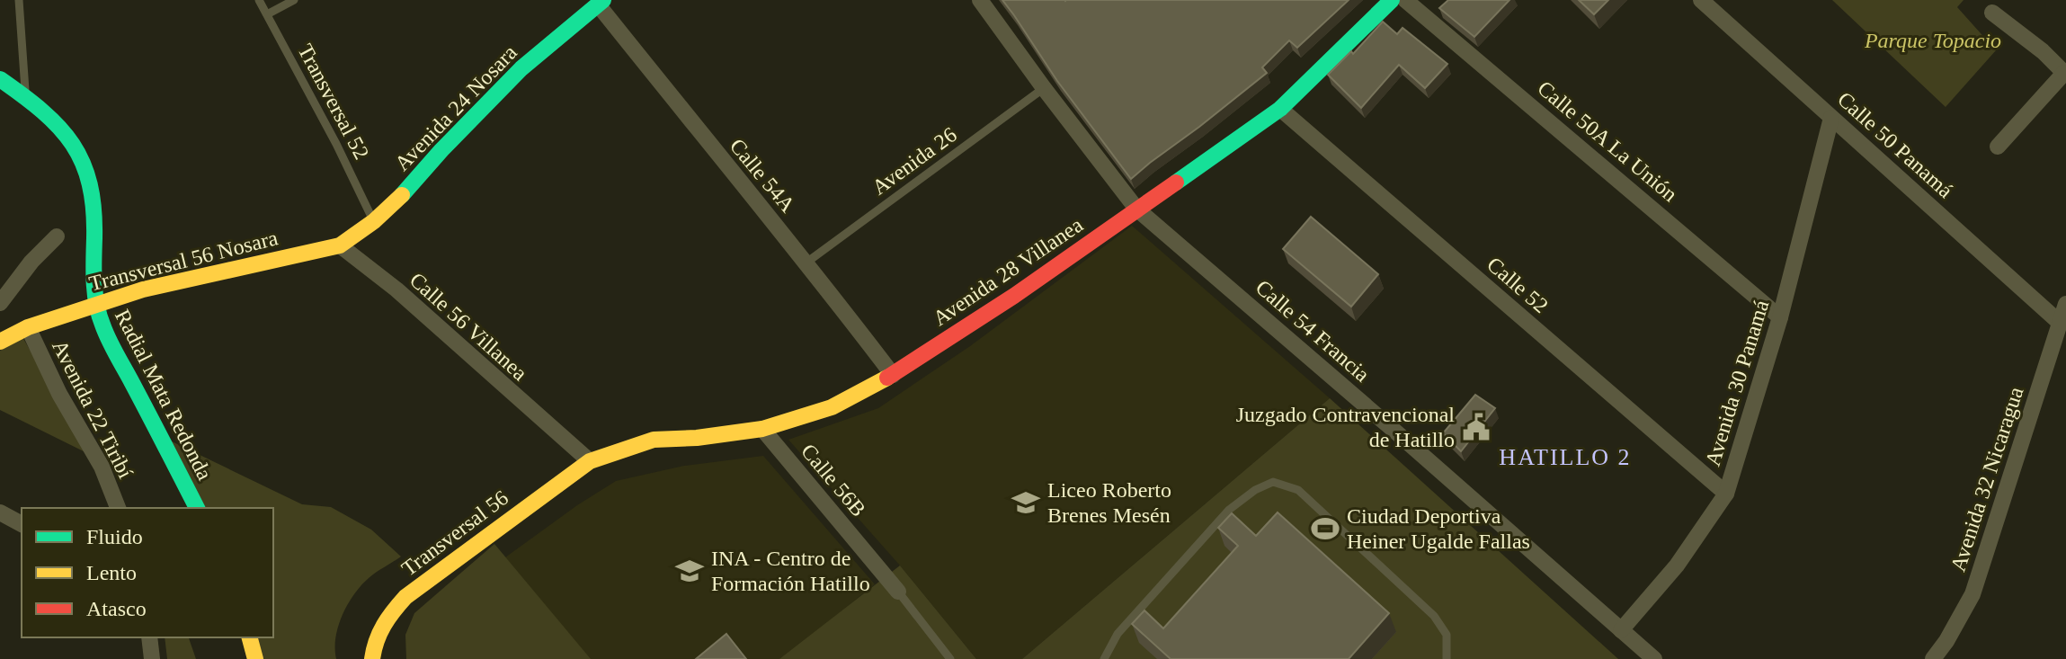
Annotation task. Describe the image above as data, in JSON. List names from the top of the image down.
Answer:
{
  "streets": {
    "street": [
      "Avenida 24 Nosara",
      "Calle 50A La Unión",
      "Calle 50 Panamá",
      "Calle 54A",
      "Transversal 56 Nosara",
      "Avenida 28 Villanea",
      "Calle 52",
      "Calle 56 Villanea",
      "Calle 54 Francia",
      "Avenida 30 Panamá",
      "Radial Mata Redonda",
      "Avenida 22 Tiribí",
      "Avenida 32 Nicaragua",
      "Calle 56B",
      "Transversal 56"
    ],
    "lane": ["Transversal 52", "Avenida 26"]
  },
  "crossings": [
    ["Transversal 52", "Avenida 24 Nosara"],
    ["Avenida 24 Nosara", "Calle 54A"],
    ["Avenida 24 Nosara", "Transversal 56 Nosara"],
    ["Avenida 24 Nosara", "Calle 56 Villanea"],
    ["Calle 50A La Unión", "Avenida 30 Panamá"],
    ["Calle 50 Panamá", "Avenida 30 Panamá"],
    ["Calle 50 Panamá", "Avenida 32 Nicaragua"],
    ["Avenida 26", "Calle 54A"],
    ["Avenida 26", "Calle 54 Francia"],
    ["Calle 54A", "Avenida 28 Villanea"],
    ["Transversal 56 Nosara", "Calle 56 Villanea"],
    ["Transversal 56 Nosara", "Avenida 22 Tiribí"],
    ["Avenida 28 Villanea", "Calle 52"],
    ["Avenida 28 Villanea", "Calle 56 Villanea"],
    ["Avenida 28 Villanea", "Calle 54 Francia"],
    ["Avenida 28 Villanea", "Calle 56B"],
    ["Avenida 28 Villanea", "Transversal 56"],
    ["Calle 52", "Avenida 30 Panamá"],
    ["Calle 56 Villanea", "Transversal 56"],
    ["Calle 54 Francia", "Avenida 30 Panamá"]
  ],
  "districts": ["HATILLO 2"],
  "parks": ["Parque Topacio"],
  "places": {
    "public building": ["Juzgado Contravencional de Hatillo"],
    "school or university": ["Liceo Roberto Brenes Mesén", "INA - Centro de Formación Hatillo"],
    "sports": ["Ciudad Deportiva Heiner Ugalde Fallas"]
  },
  "legend": ["Fluido", "Lento", "Atasco"]
}
